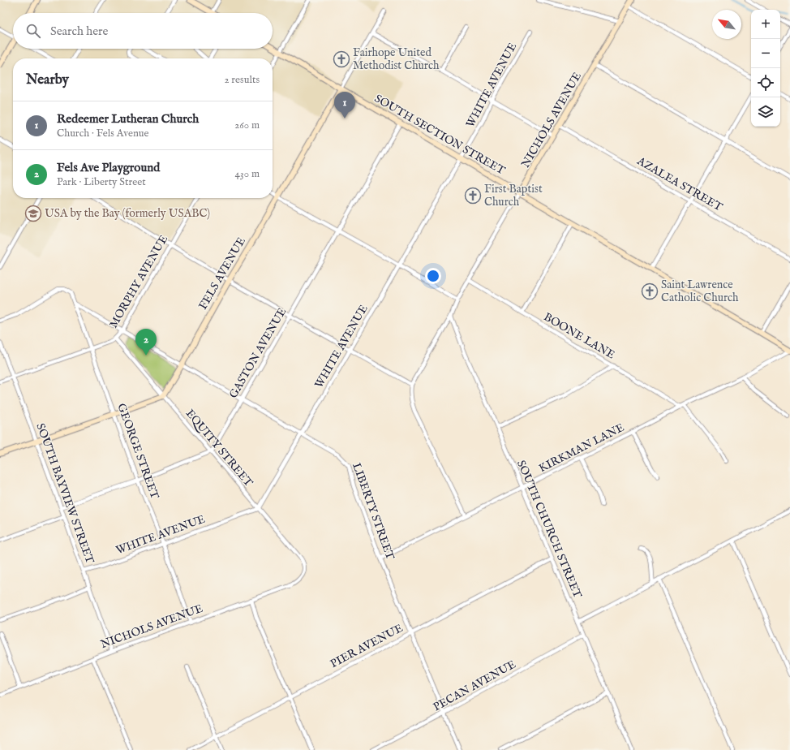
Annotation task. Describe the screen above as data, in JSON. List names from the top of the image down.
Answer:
{
  "streets": {
    "street": [
      "WHITE AVENUE",
      "NICHOLS AVENUE",
      "SOUTH SECTION STREET",
      "AZALEA STREET",
      "FELS AVENUE",
      "MORPHY AVENUE",
      "BOONE LANE",
      "GASTON AVENUE",
      "EQUITY STREET",
      "KIRKMAN LANE",
      "GEORGE STREET",
      "SOUTH BAYVIEW STREET",
      "LIBERTY STREET",
      "SOUTH CHURCH STREET",
      "PIER AVENUE",
      "PECAN AVENUE"
    ]
  },
  "crossings": [
    ["WHITE AVENUE", "SOUTH SECTION STREET"],
    ["WHITE AVENUE", "EQUITY STREET"],
    ["WHITE AVENUE", "GEORGE STREET"],
    ["WHITE AVENUE", "SOUTH BAYVIEW STREET"],
    ["WHITE AVENUE", "LIBERTY STREET"],
    ["NICHOLS AVENUE", "SOUTH SECTION STREET"],
    ["NICHOLS AVENUE", "AZALEA STREET"],
    ["NICHOLS AVENUE", "BOONE LANE"],
    ["NICHOLS AVENUE", "EQUITY STREET"],
    ["NICHOLS AVENUE", "GEORGE STREET"],
    ["NICHOLS AVENUE", "SOUTH BAYVIEW STREET"],
    ["NICHOLS AVENUE", "SOUTH CHURCH STREET"],
    ["SOUTH SECTION STREET", "FELS AVENUE"],
    ["SOUTH SECTION STREET", "GASTON AVENUE"],
    ["SOUTH SECTION STREET", "KIRKMAN LANE"],
    ["FELS AVENUE", "EQUITY STREET"],
    ["FELS AVENUE", "LIBERTY STREET"],
    ["MORPHY AVENUE", "EQUITY STREET"],
    ["MORPHY AVENUE", "GEORGE STREET"],
    ["MORPHY AVENUE", "SOUTH BAYVIEW STREET"],
    ["MORPHY AVENUE", "LIBERTY STREET"],
    ["BOONE LANE", "KIRKMAN LANE"],
    ["GASTON AVENUE", "EQUITY STREET"],
    ["GASTON AVENUE", "LIBERTY STREET"],
    ["KIRKMAN LANE", "LIBERTY STREET"],
    ["KIRKMAN LANE", "SOUTH CHURCH STREET"],
    ["GEORGE STREET", "LIBERTY STREET"],
    ["LIBERTY STREET", "PIER AVENUE"],
    ["LIBERTY STREET", "PECAN AVENUE"],
    ["SOUTH CHURCH STREET", "PIER AVENUE"],
    ["SOUTH CHURCH STREET", "PECAN AVENUE"]
  ],
  "places": {
    "church": ["Fairhope United Methodist Church", "First Baptist Church", "Saint Lawrence Catholic Church"],
    "school or university": ["USA by the Bay (formerly USABC)"]
  },
  "north": "top left",
  "page": {
    "map_buttons": ["+", "−"],
    "search": "Search here",
    "heading": ["Nearby", "2 results"],
    "pins": ["1", "2"],
    "list": [
      {
        "mark": "1",
        "name": "Redeemer Lutheran Church",
        "note": "Church · Fels Avenue",
        "value": "260 m"
      },
      {
        "mark": "2",
        "name": "Fels Ave Playground",
        "note": "Park · Liberty Street",
        "value": "430 m"
      }
    ]
  }
}
